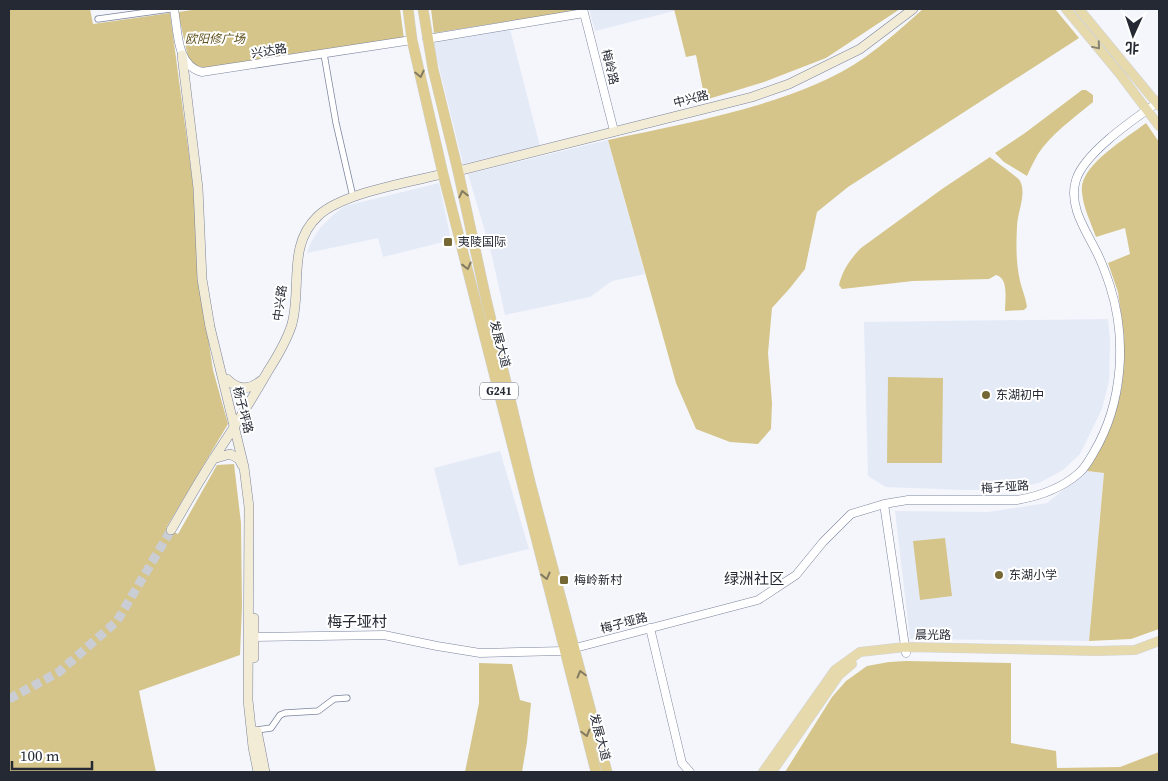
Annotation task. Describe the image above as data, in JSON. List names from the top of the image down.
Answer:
{
  "streets": {
    "highway": ["发展大道", "G241"],
    "main road": ["中兴路", "杨子坪路", "晨光路"],
    "street": ["兴达路", "梅岭路", "梅子垭路"]
  },
  "crossings": [
    ["兴达路", "发展大道"],
    ["兴达路", "杨子坪路"],
    ["梅岭路", "中兴路"],
    ["中兴路", "发展大道"],
    ["中兴路", "杨子坪路"],
    ["发展大道", "梅子垭路"],
    ["杨子坪路", "梅子垭路"]
  ],
  "districts": ["绿洲社区", "梅子垭村"],
  "parks": ["欧阳修广场"],
  "places": {
    "transit": ["夷陵国际", "梅岭新村"],
    "other": ["东湖初中", "东湖小学"]
  },
  "scale_bar": "100 m",
  "north": "bottom"
}
